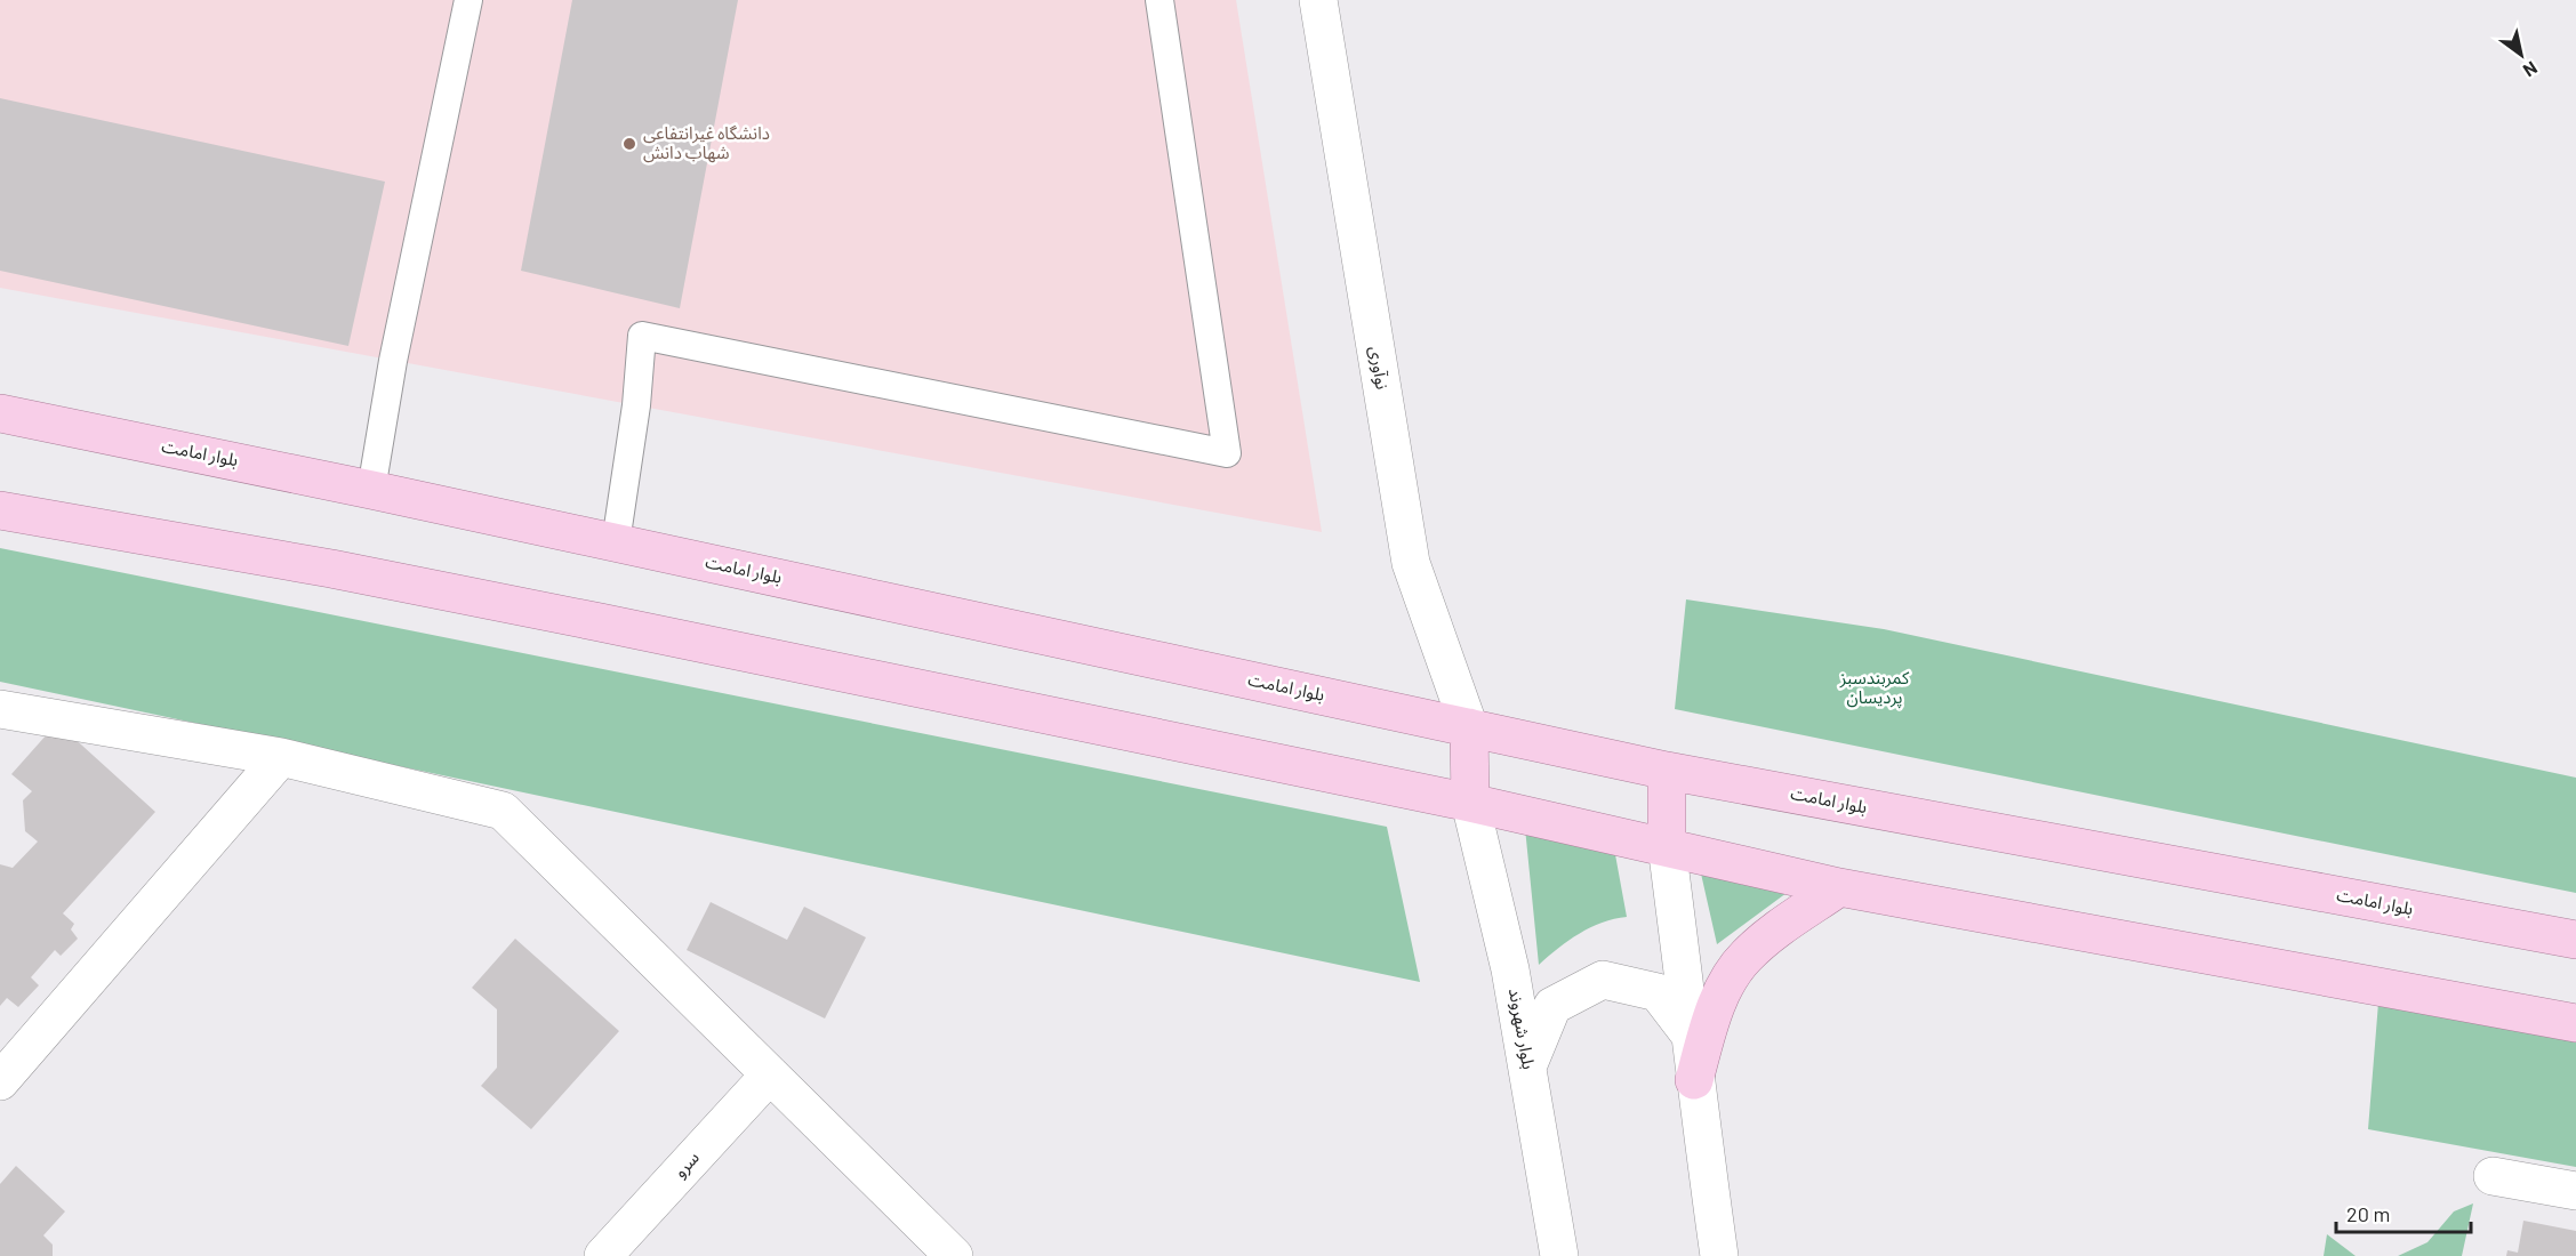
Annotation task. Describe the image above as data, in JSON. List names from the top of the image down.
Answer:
{
  "streets": {
    "main road": ["بلوار امامت"],
    "street": ["نوآوری", "بلوار شهروند", "سرو"]
  },
  "crossings": [
    ["نوآوری", "بلوار امامت"]
  ],
  "parks": ["کمربندسبز پردیسان"],
  "places": ["دانشگاه غیرانتفاعی شهاب دانش"],
  "scale_bar": "20 m",
  "north": "bottom right"
}
